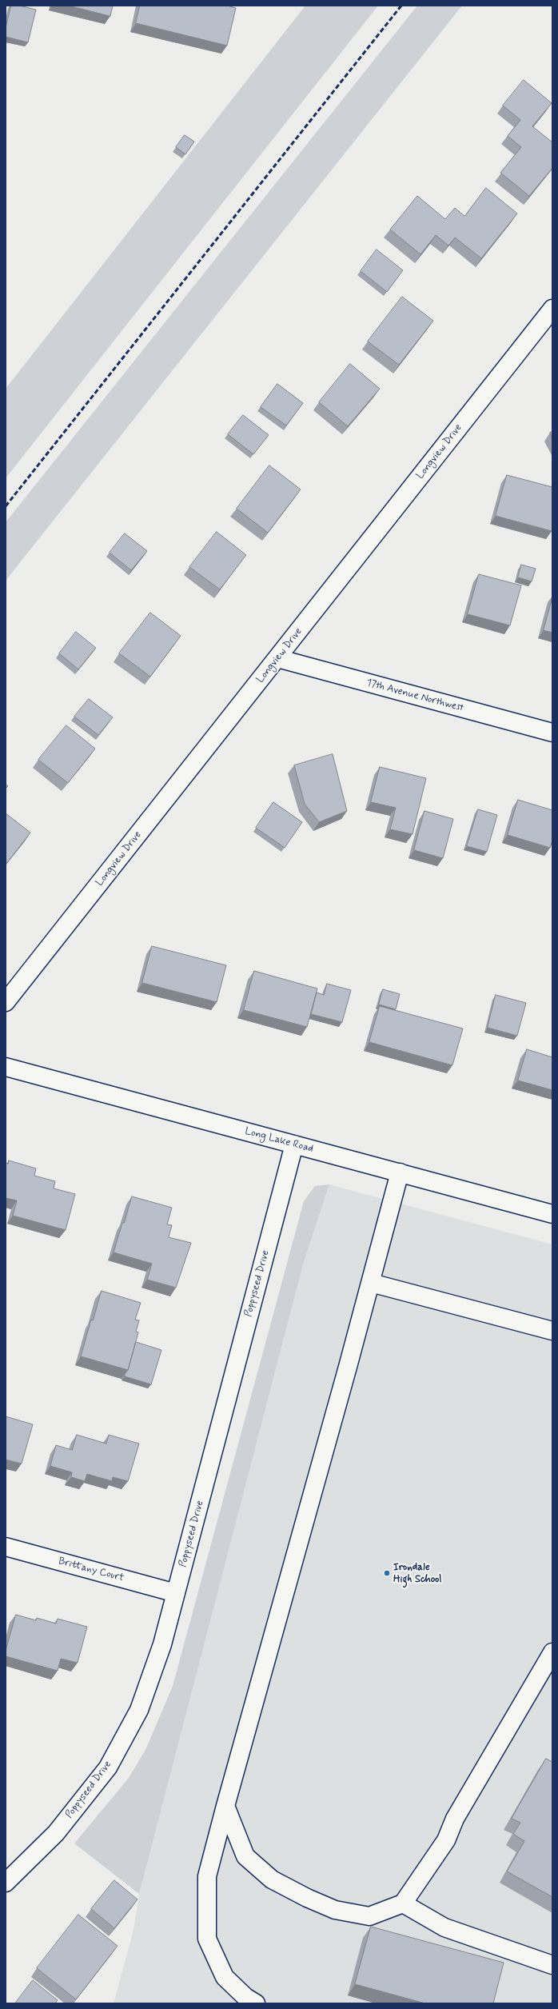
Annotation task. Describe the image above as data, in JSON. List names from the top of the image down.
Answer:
{
  "streets": {
    "street": [
      "Longview Drive",
      "17th Avenue Northwest",
      "Long Lake Road",
      "Poppyseed Drive",
      "Brittany Court"
    ]
  },
  "crossings": [
    ["Longview Drive", "17th Avenue Northwest"],
    ["Long Lake Road", "Poppyseed Drive"],
    ["Poppyseed Drive", "Brittany Court"]
  ],
  "places": ["Irondale High School"]
}
